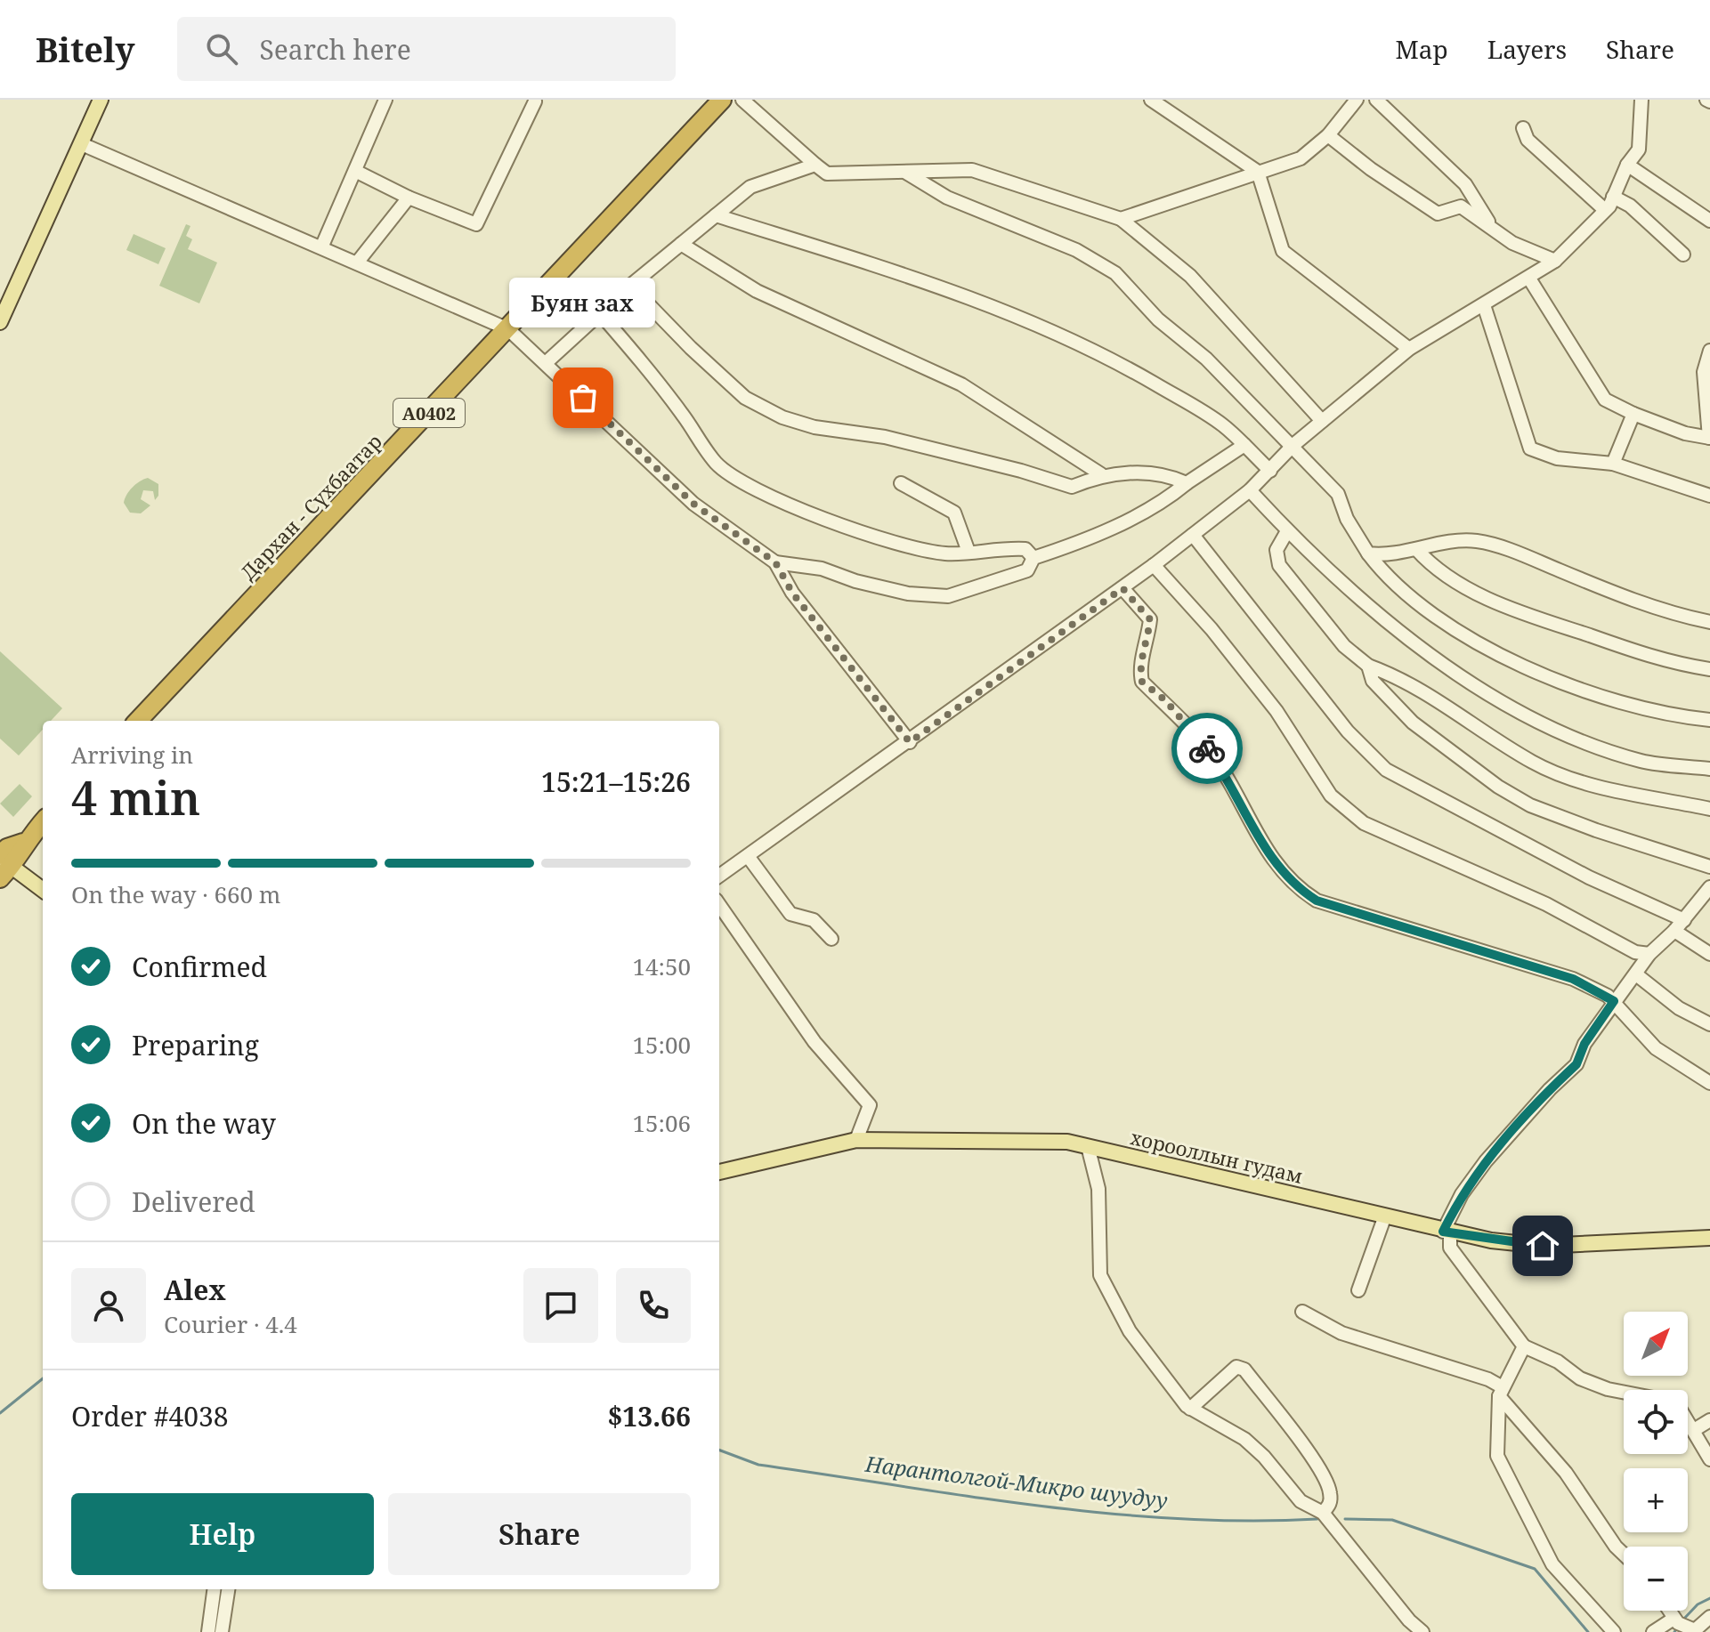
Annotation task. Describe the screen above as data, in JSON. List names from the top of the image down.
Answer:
{
  "streets": {
    "highway": ["A0402", "Дархан - Сүхбаатар"],
    "main road": ["хорооллын гудам"]
  },
  "water": ["Нарантолгой-Микро шуудуу"],
  "places": ["Буян зах"],
  "north": "top right",
  "page": {
    "header": "Bitely",
    "search": "Search here",
    "nav": ["Map", "Layers", "Share"],
    "bubble": "Буян зах",
    "heading": ["4 min", "Arriving in", "15:21–15:26"],
    "panel": [
      "Alex",
      "Courier · 4.4",
      "Order #4038",
      "$13.66"
    ],
    "bar": "On the way · 660 m",
    "list": [
      ["Confirmed", "14:50"],
      ["Preparing", "15:00"],
      ["On the way", "15:06"],
      "Delivered"
    ],
    "map_buttons": ["+", "−"],
    "buttons": ["Help", "Share"]
  }
}
